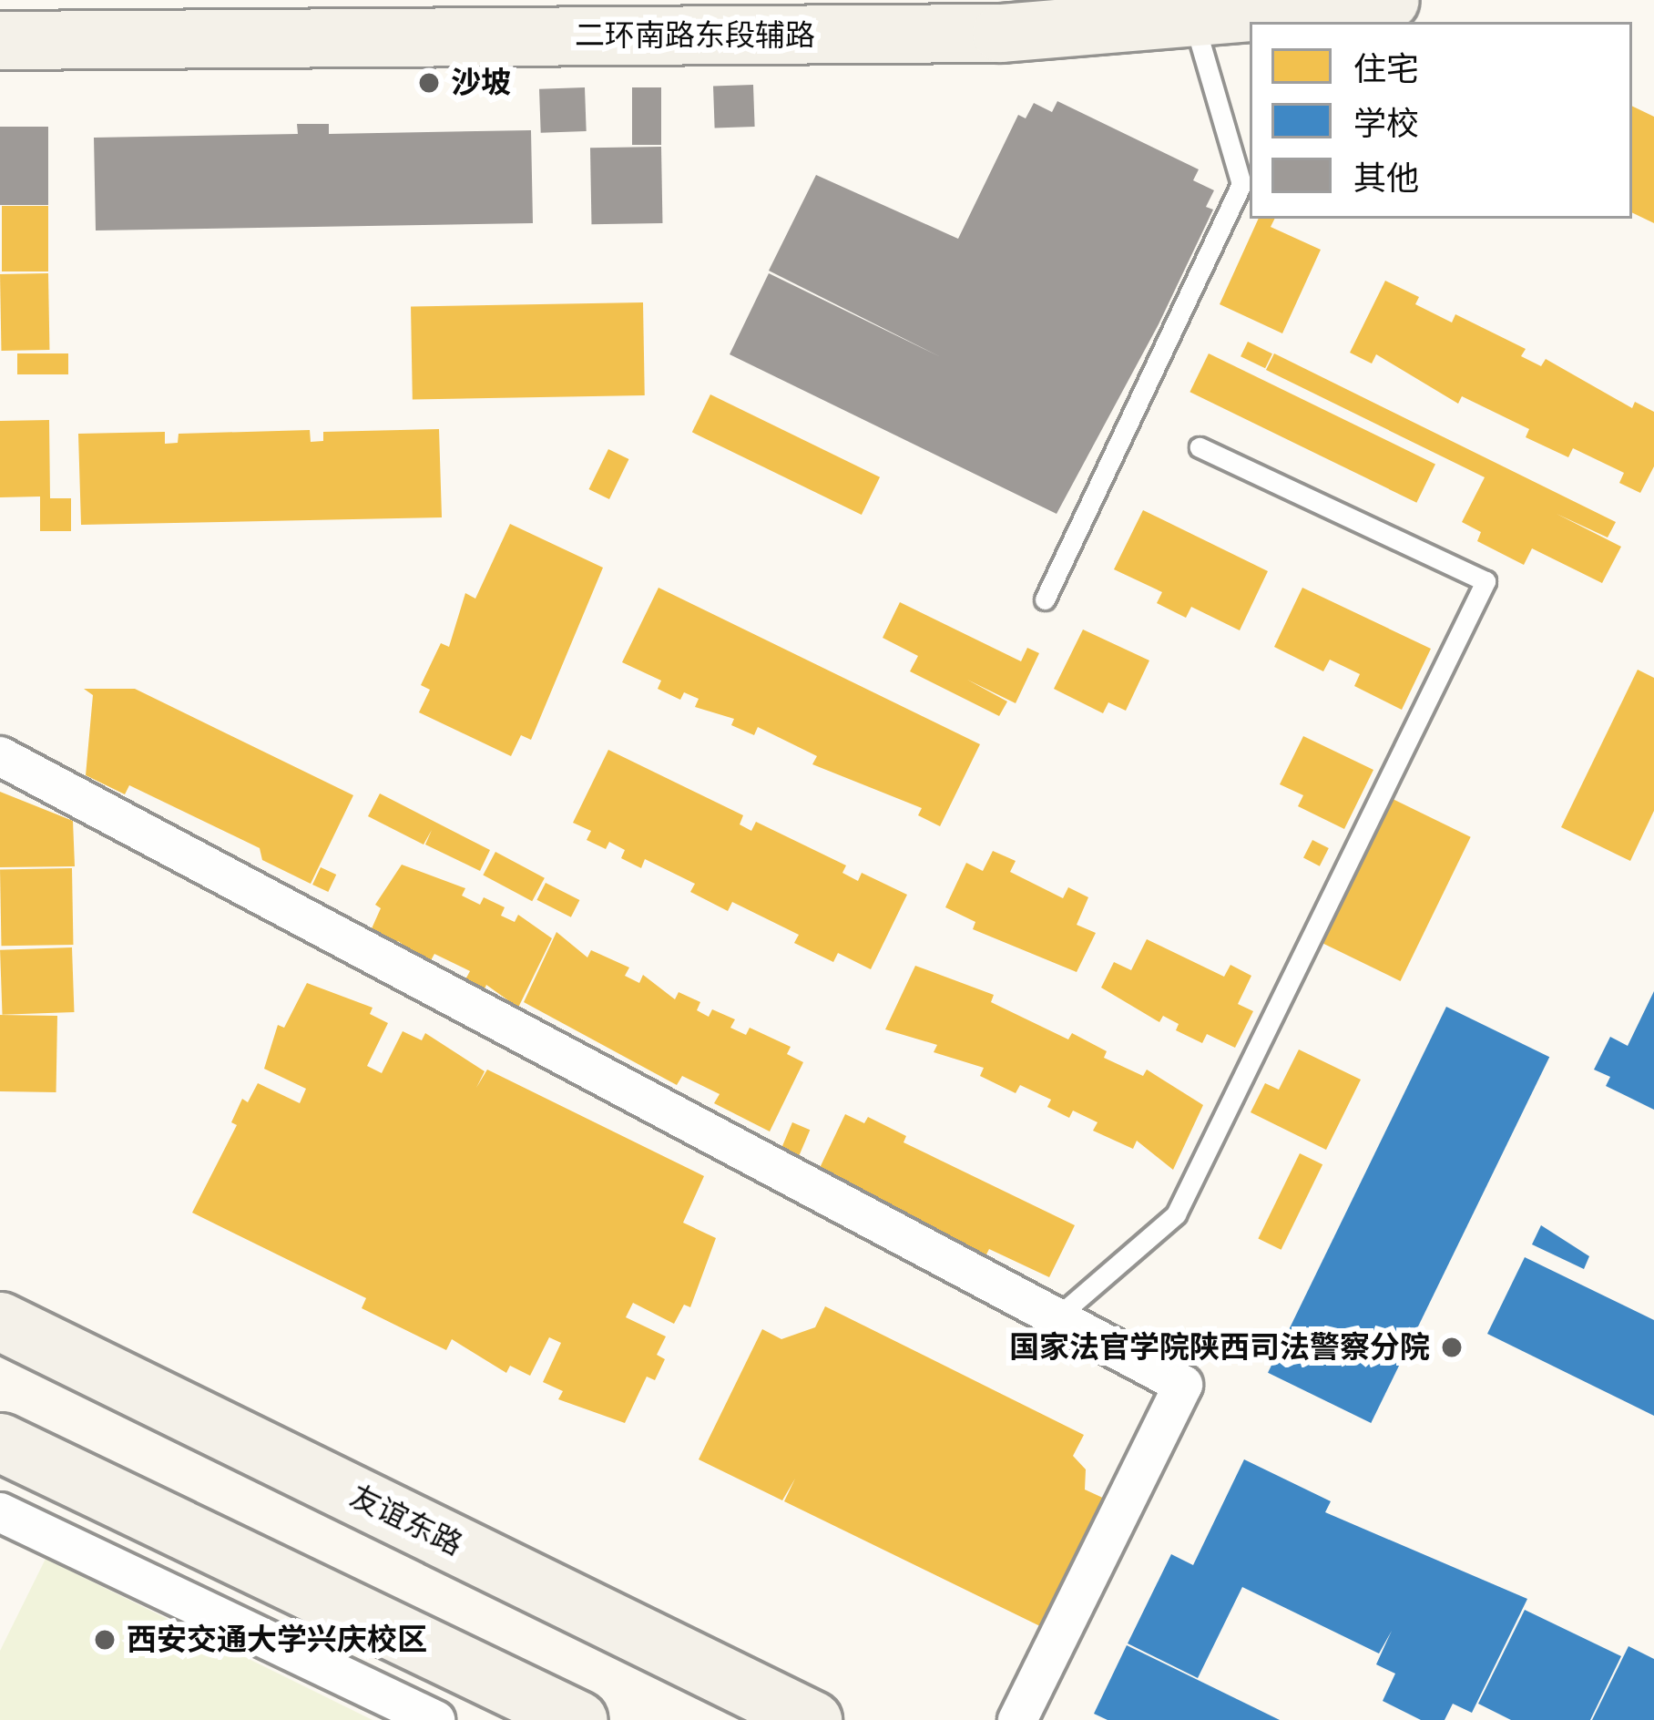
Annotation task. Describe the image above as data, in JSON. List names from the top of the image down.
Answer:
{
  "streets": {
    "main road": ["二环南路东段辅路", "友谊东路"]
  },
  "places": ["沙坡", "国家法官学院陕西司法警察分院", "西安交通大学兴庆校区"],
  "legend": ["住宅", "学校", "其他"]
}
